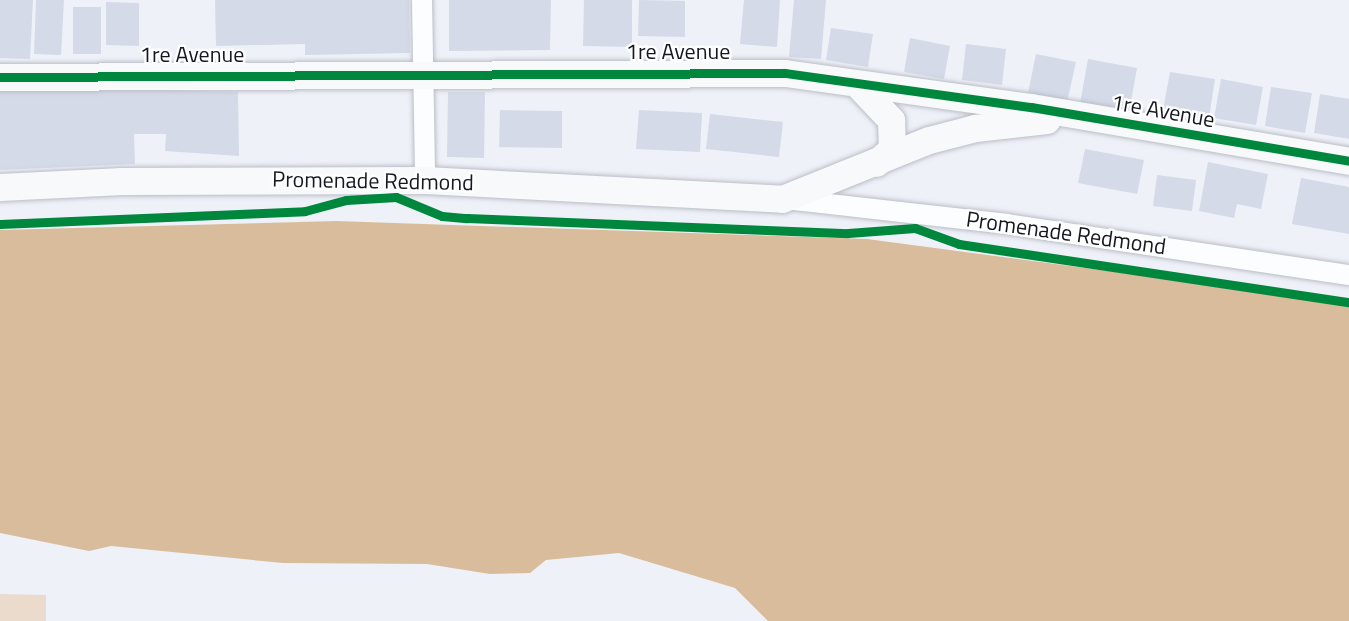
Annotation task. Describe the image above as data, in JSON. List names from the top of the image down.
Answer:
{
  "streets": {
    "street": ["1re Avenue", "Promenade Redmond"]
  },
  "crossings": [
    ["1re Avenue", "Promenade Redmond"]
  ]
}
